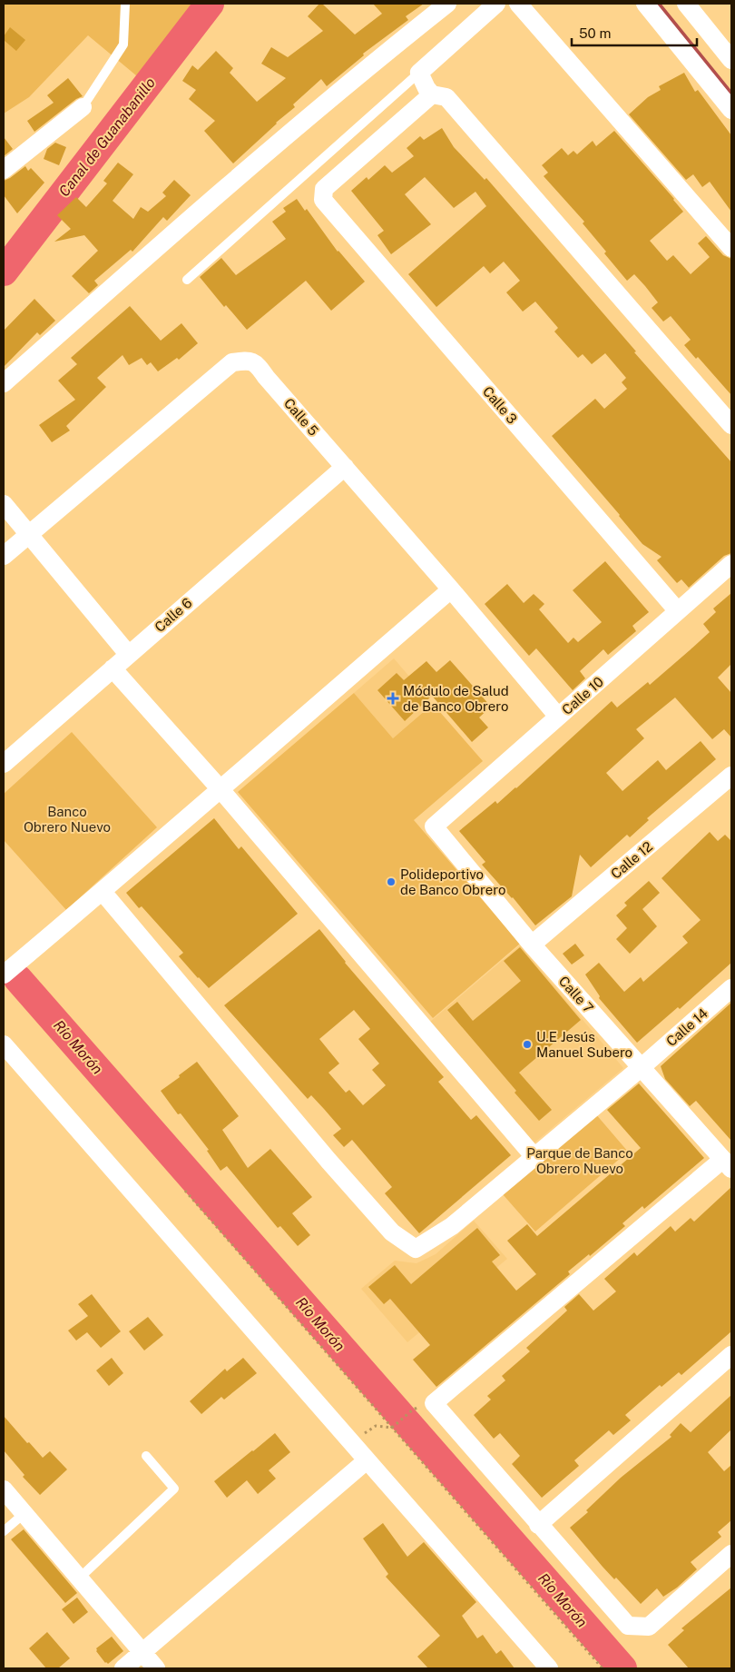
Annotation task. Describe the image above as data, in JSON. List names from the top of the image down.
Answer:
{
  "streets": {
    "street": [
      "Calle 3",
      "Calle 5",
      "Calle 6",
      "Calle 10",
      "Calle 12",
      "Calle 7",
      "Calle 14"
    ]
  },
  "crossings": [
    ["Calle 3", "Calle 10"],
    ["Calle 5", "Calle 6"],
    ["Calle 5", "Calle 10"],
    ["Calle 10", "Calle 7"],
    ["Calle 12", "Calle 7"],
    ["Calle 7", "Calle 14"]
  ],
  "water": ["Canal de Guanabanillo", "Río Morón"],
  "parks": ["Banco Obrero Nuevo", "Parque de Banco Obrero Nuevo"],
  "places": {
    "health": ["Módulo de Salud de Banco Obrero"],
    "other": ["Polideportivo de Banco Obrero", "U.E Jesús Manuel Subero"]
  },
  "scale_bar": "50 m"
}
